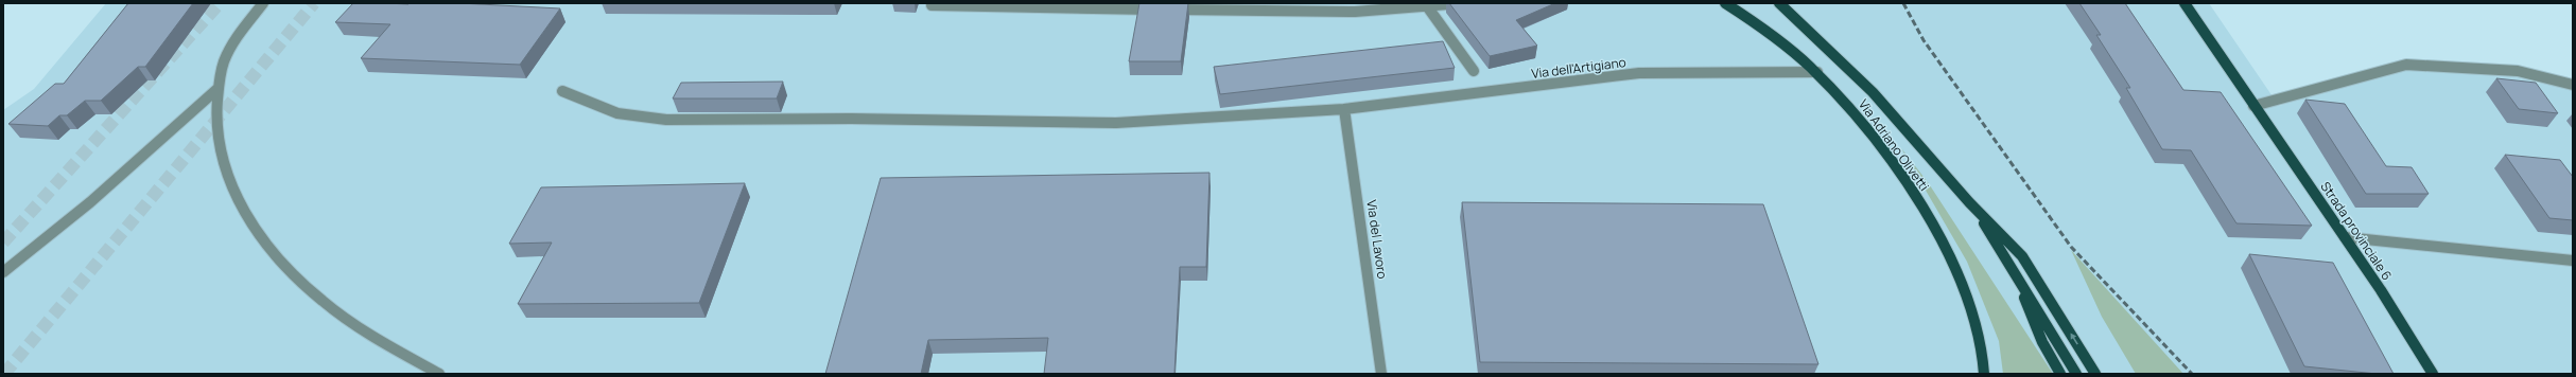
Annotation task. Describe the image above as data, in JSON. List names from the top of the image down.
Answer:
{
  "streets": {
    "main road": ["Via Adriano Olivetti", "Strada provinciale 6"],
    "street": ["Via dell'Artigiano", "Via del Lavoro"]
  },
  "crossings": [
    ["Via dell'Artigiano", "Via Adriano Olivetti"],
    ["Via dell'Artigiano", "Via del Lavoro"]
  ]
}
